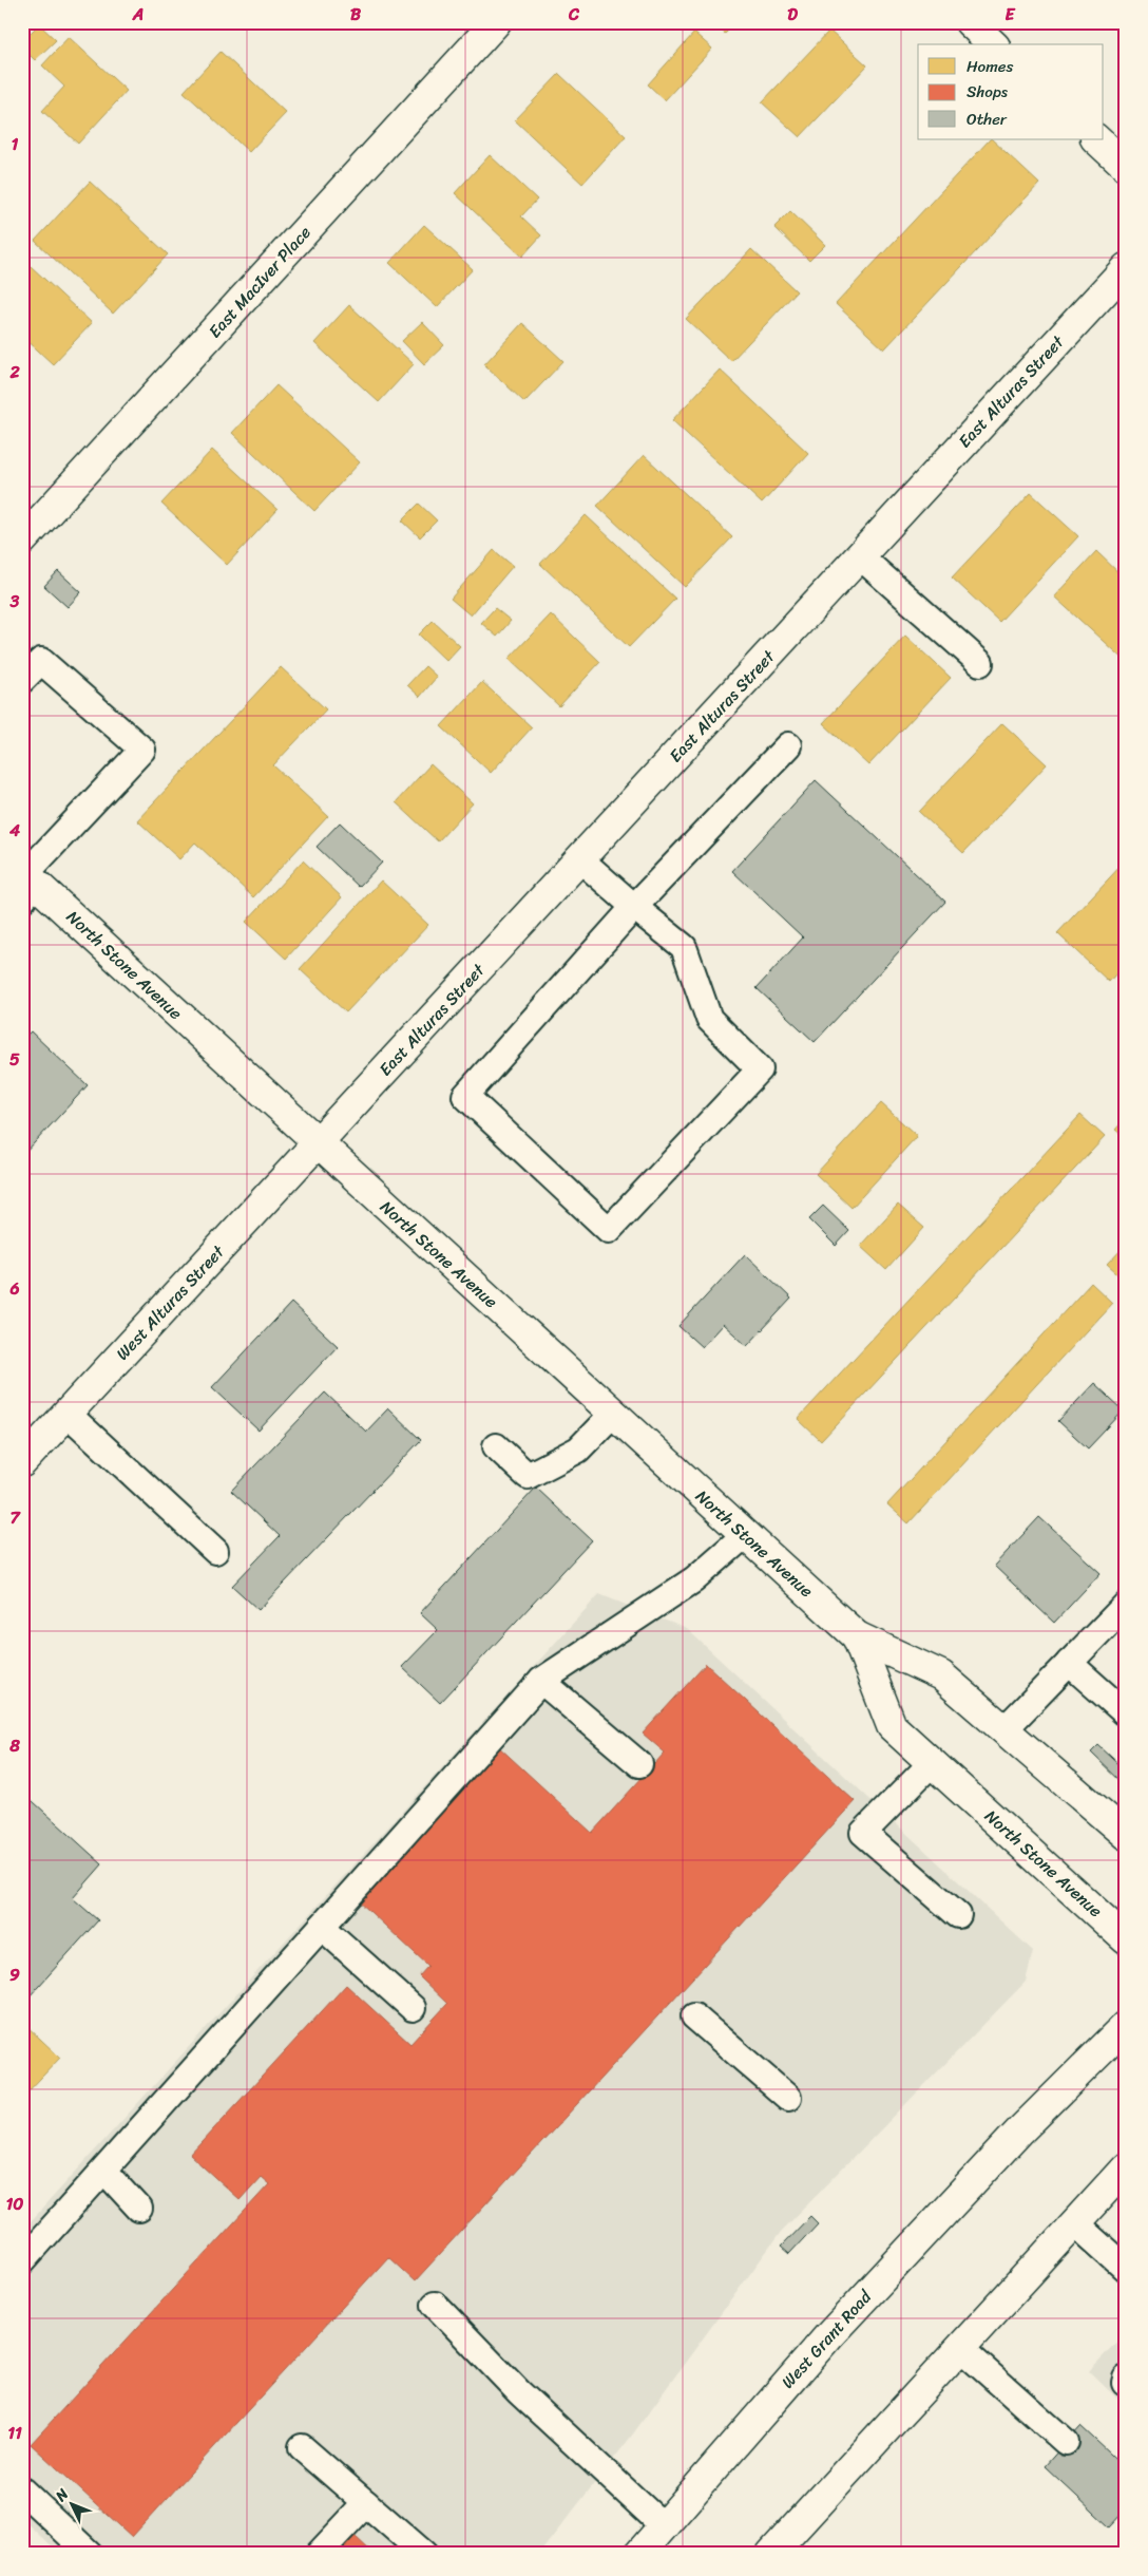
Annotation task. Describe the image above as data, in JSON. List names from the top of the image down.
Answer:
{
  "streets": {
    "main road": [
      "East MacIver Place",
      "East Alturas Street",
      "North Stone Avenue",
      "West Alturas Street",
      "West Grant Road"
    ]
  },
  "crossings": [
    ["East Alturas Street", "North Stone Avenue"],
    ["East Alturas Street", "West Alturas Street"],
    ["North Stone Avenue", "West Alturas Street"]
  ],
  "legend": ["Homes", "Shops", "Other"],
  "north": "top left",
  "grid": {
    "columns": [
      "A",
      "B",
      "C",
      "D",
      "E"
    ],
    "rows": [
      "1",
      "2",
      "3",
      "4",
      "5",
      "6",
      "7",
      "8",
      "9",
      "10",
      "11"
    ]
  }
}
